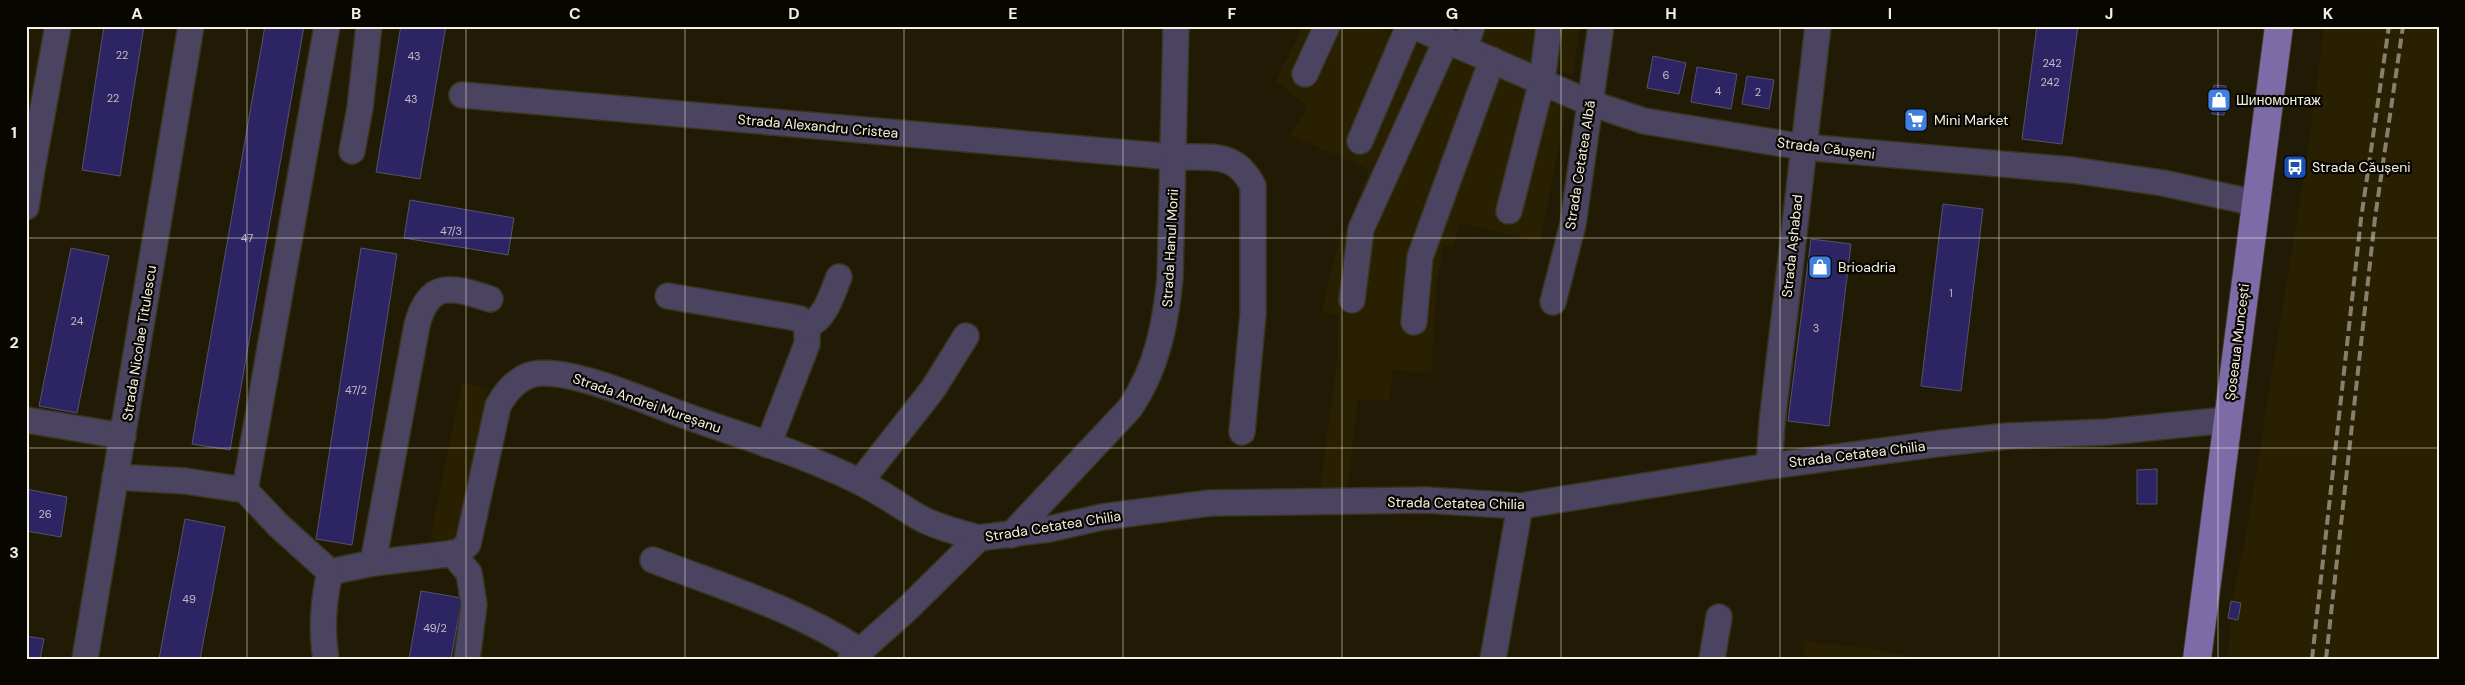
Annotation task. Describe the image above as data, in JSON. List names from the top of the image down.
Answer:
{
  "streets": {
    "main road": ["Șoseaua Muncești"],
    "street": [
      "Strada Alexandru Cristea",
      "Strada Căușeni",
      "Strada Cetatea Albă",
      "Strada Așhabad",
      "Strada Hanul Morii",
      "Strada Nicolae Titulescu",
      "Strada Andrei Mureșanu",
      "Strada Cetatea Chilia"
    ]
  },
  "crossings": [
    ["Strada Alexandru Cristea", "Strada Hanul Morii"],
    ["Strada Căușeni", "Strada Cetatea Albă"],
    ["Strada Căușeni", "Strada Așhabad"],
    ["Strada Căușeni", "Șoseaua Muncești"],
    ["Strada Așhabad", "Strada Cetatea Chilia"],
    ["Strada Hanul Morii", "Strada Cetatea Chilia"],
    ["Șoseaua Muncești", "Strada Cetatea Chilia"],
    ["Strada Andrei Mureșanu", "Strada Cetatea Chilia"]
  ],
  "places": {
    "shop": ["Шиномонтаж", "Brioadria"],
    "supermarket": ["Mini Market"],
    "bus stop": ["Strada Căușeni"]
  },
  "house_numbers": [
    "22",
    "43",
    "242",
    "6",
    "242",
    "4",
    "2",
    "22",
    "43",
    "47/3",
    "47",
    "1",
    "24",
    "3",
    "47/2",
    "26",
    "49",
    "49/2"
  ],
  "grid": {
    "columns": [
      "A",
      "B",
      "C",
      "D",
      "E",
      "F",
      "G",
      "H",
      "I",
      "J",
      "K"
    ],
    "rows": ["1", "2", "3"]
  }
}
